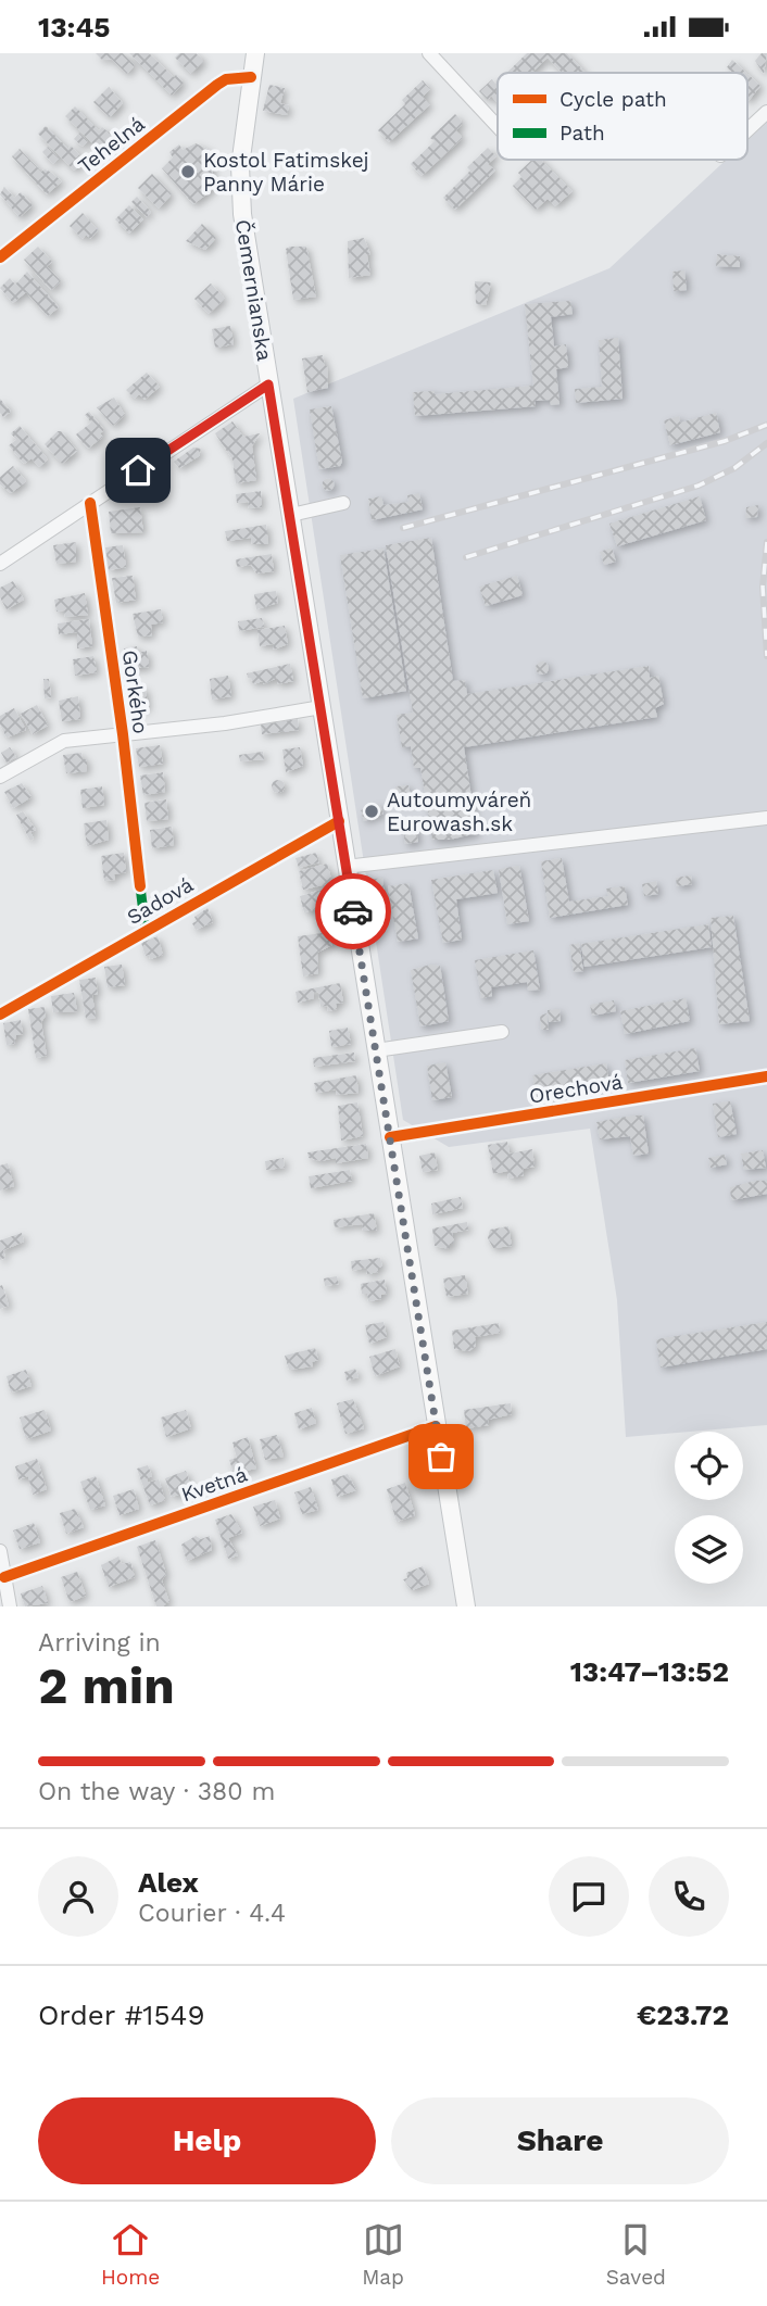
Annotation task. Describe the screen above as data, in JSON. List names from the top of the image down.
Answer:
{
  "streets": {
    "main road": ["Čemernianska"],
    "street": [
      "Tehelná",
      "Gorkého",
      "Sadová",
      "Orechová",
      "Kvetná"
    ]
  },
  "crossings": [
    ["Tehelná", "Čemernianska"],
    ["Čemernianska", "Sadová"],
    ["Čemernianska", "Orechová"],
    ["Čemernianska", "Kvetná"]
  ],
  "places": ["Kostol Fatimskej Panny Márie", "Autoumyváreň Eurowash.sk"],
  "legend": ["Cycle path", "Path"],
  "page": {
    "status": "13:45",
    "heading": ["2 min", "Arriving in", "13:47–13:52"],
    "panel": [
      "Alex",
      "Courier · 4.4",
      "Order #1549",
      "€23.72"
    ],
    "bar": "On the way · 380 m",
    "buttons": ["Help", "Share"],
    "tabs": ["Home", "Map", "Saved"]
  }
}
